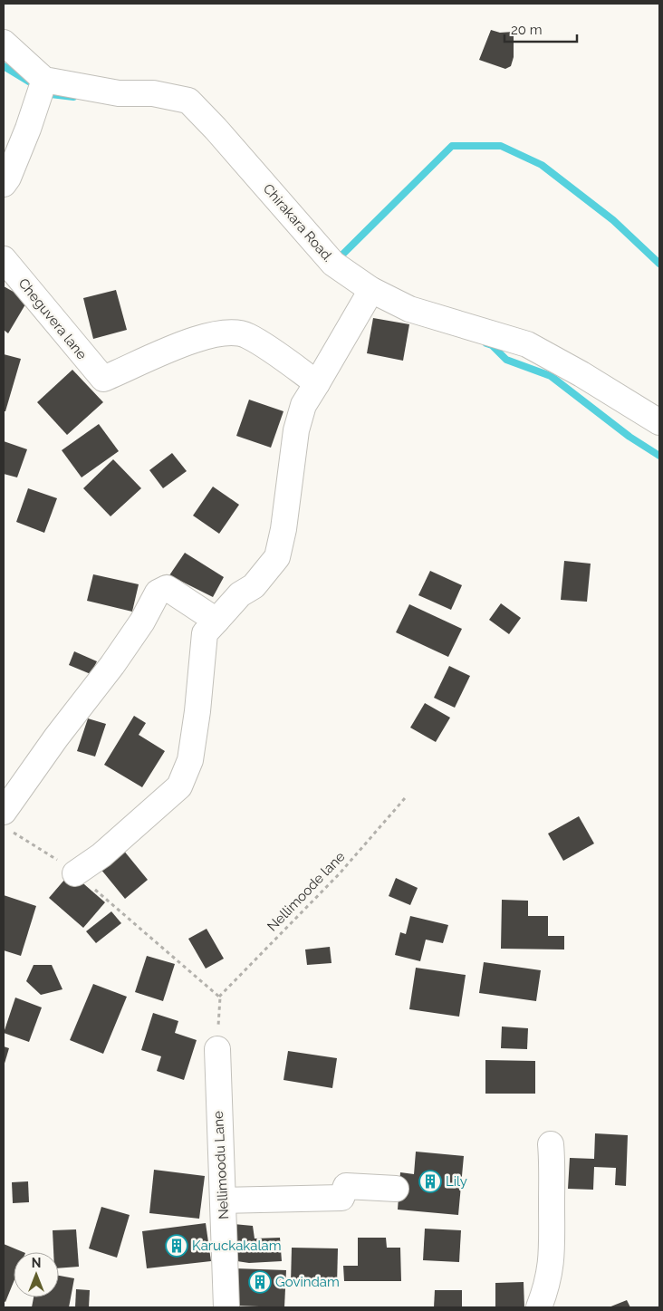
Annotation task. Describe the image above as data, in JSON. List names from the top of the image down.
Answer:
{
  "streets": {
    "street": ["Chirakara Road.", "Cheguvera lane", "Nellimoodu Lane"],
    "path": ["Nellimoode lane"]
  },
  "places": {
    "building": ["Lily", "Karuckakalam", "Govindam"]
  },
  "scale_bar": "20 m",
  "north": "top"
}
